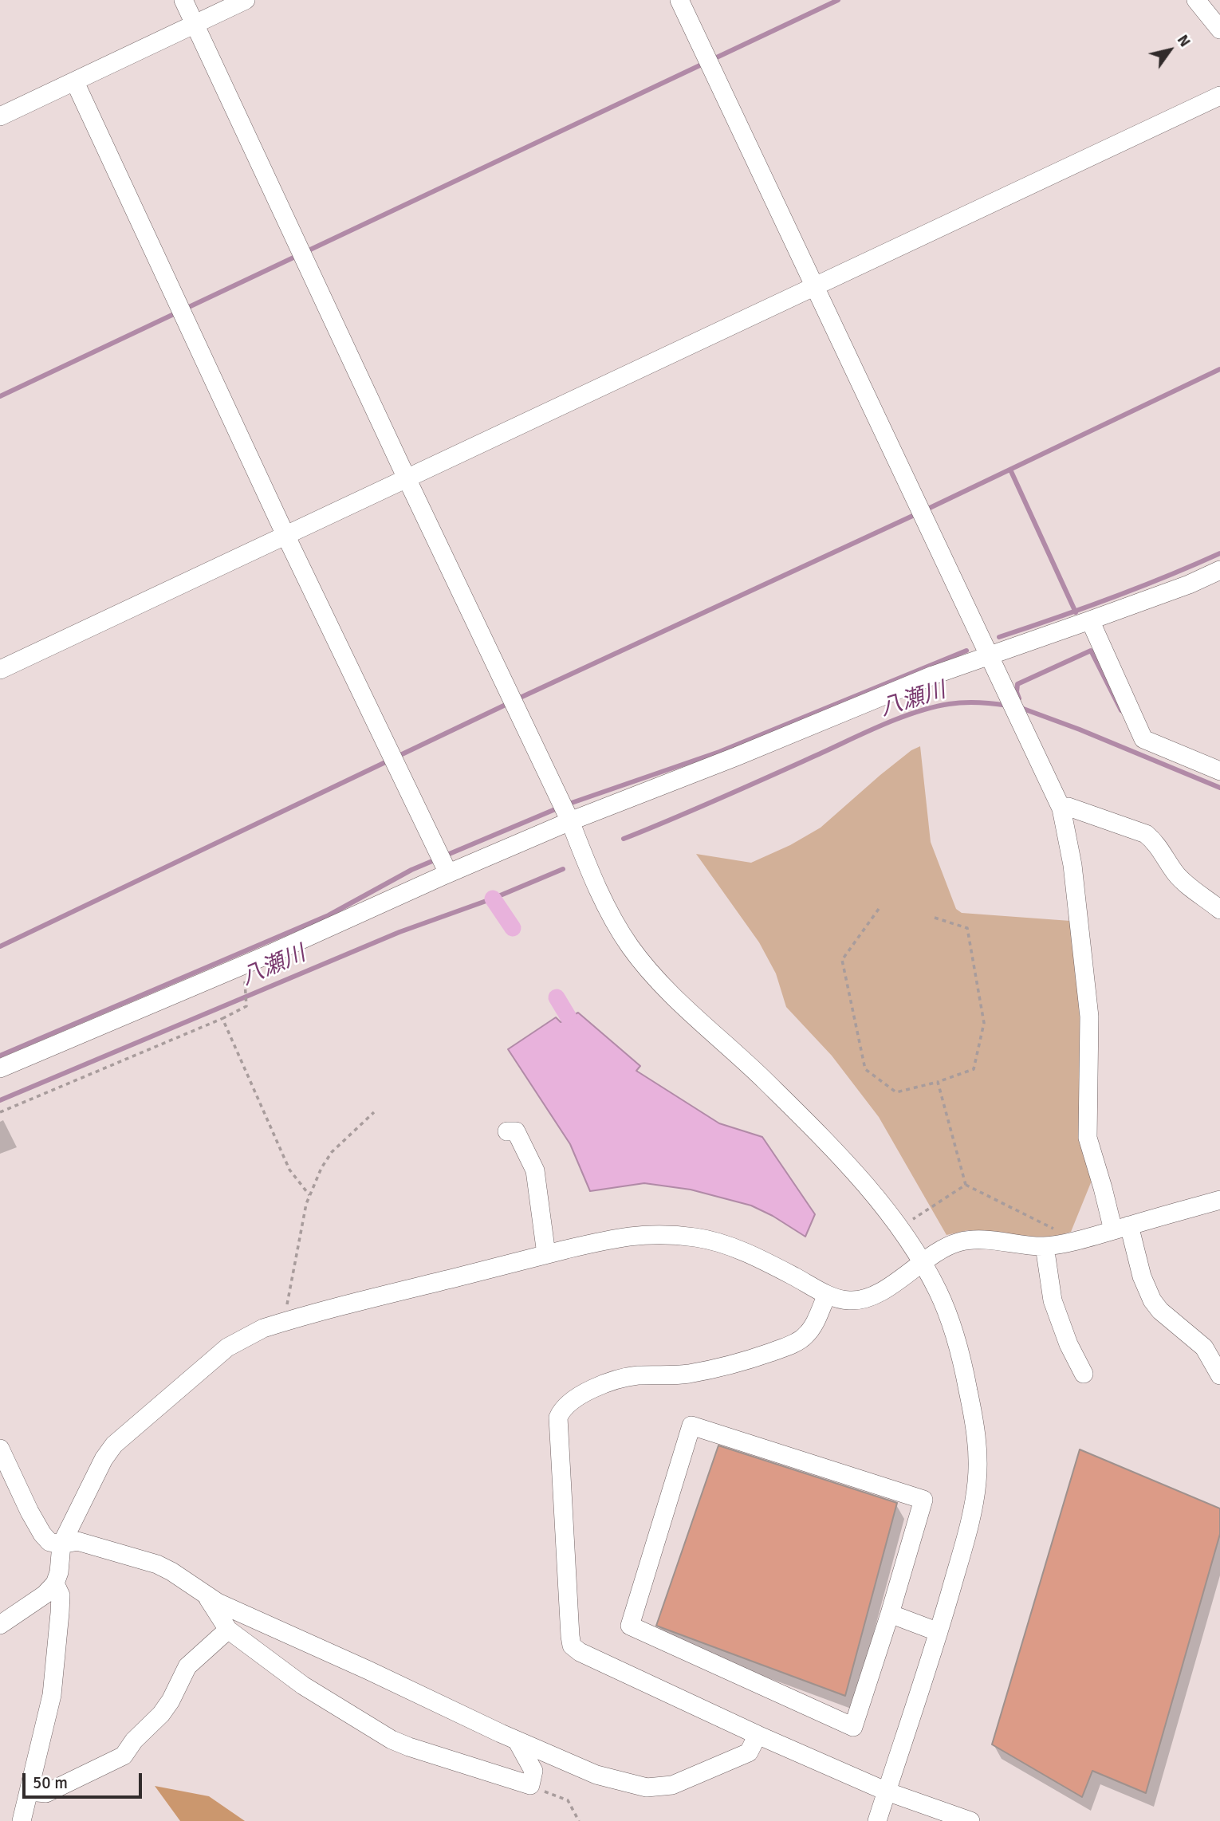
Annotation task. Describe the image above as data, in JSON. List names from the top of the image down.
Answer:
{
  "water": ["八瀬川"],
  "scale_bar": "50 m",
  "north": "top right"
}
